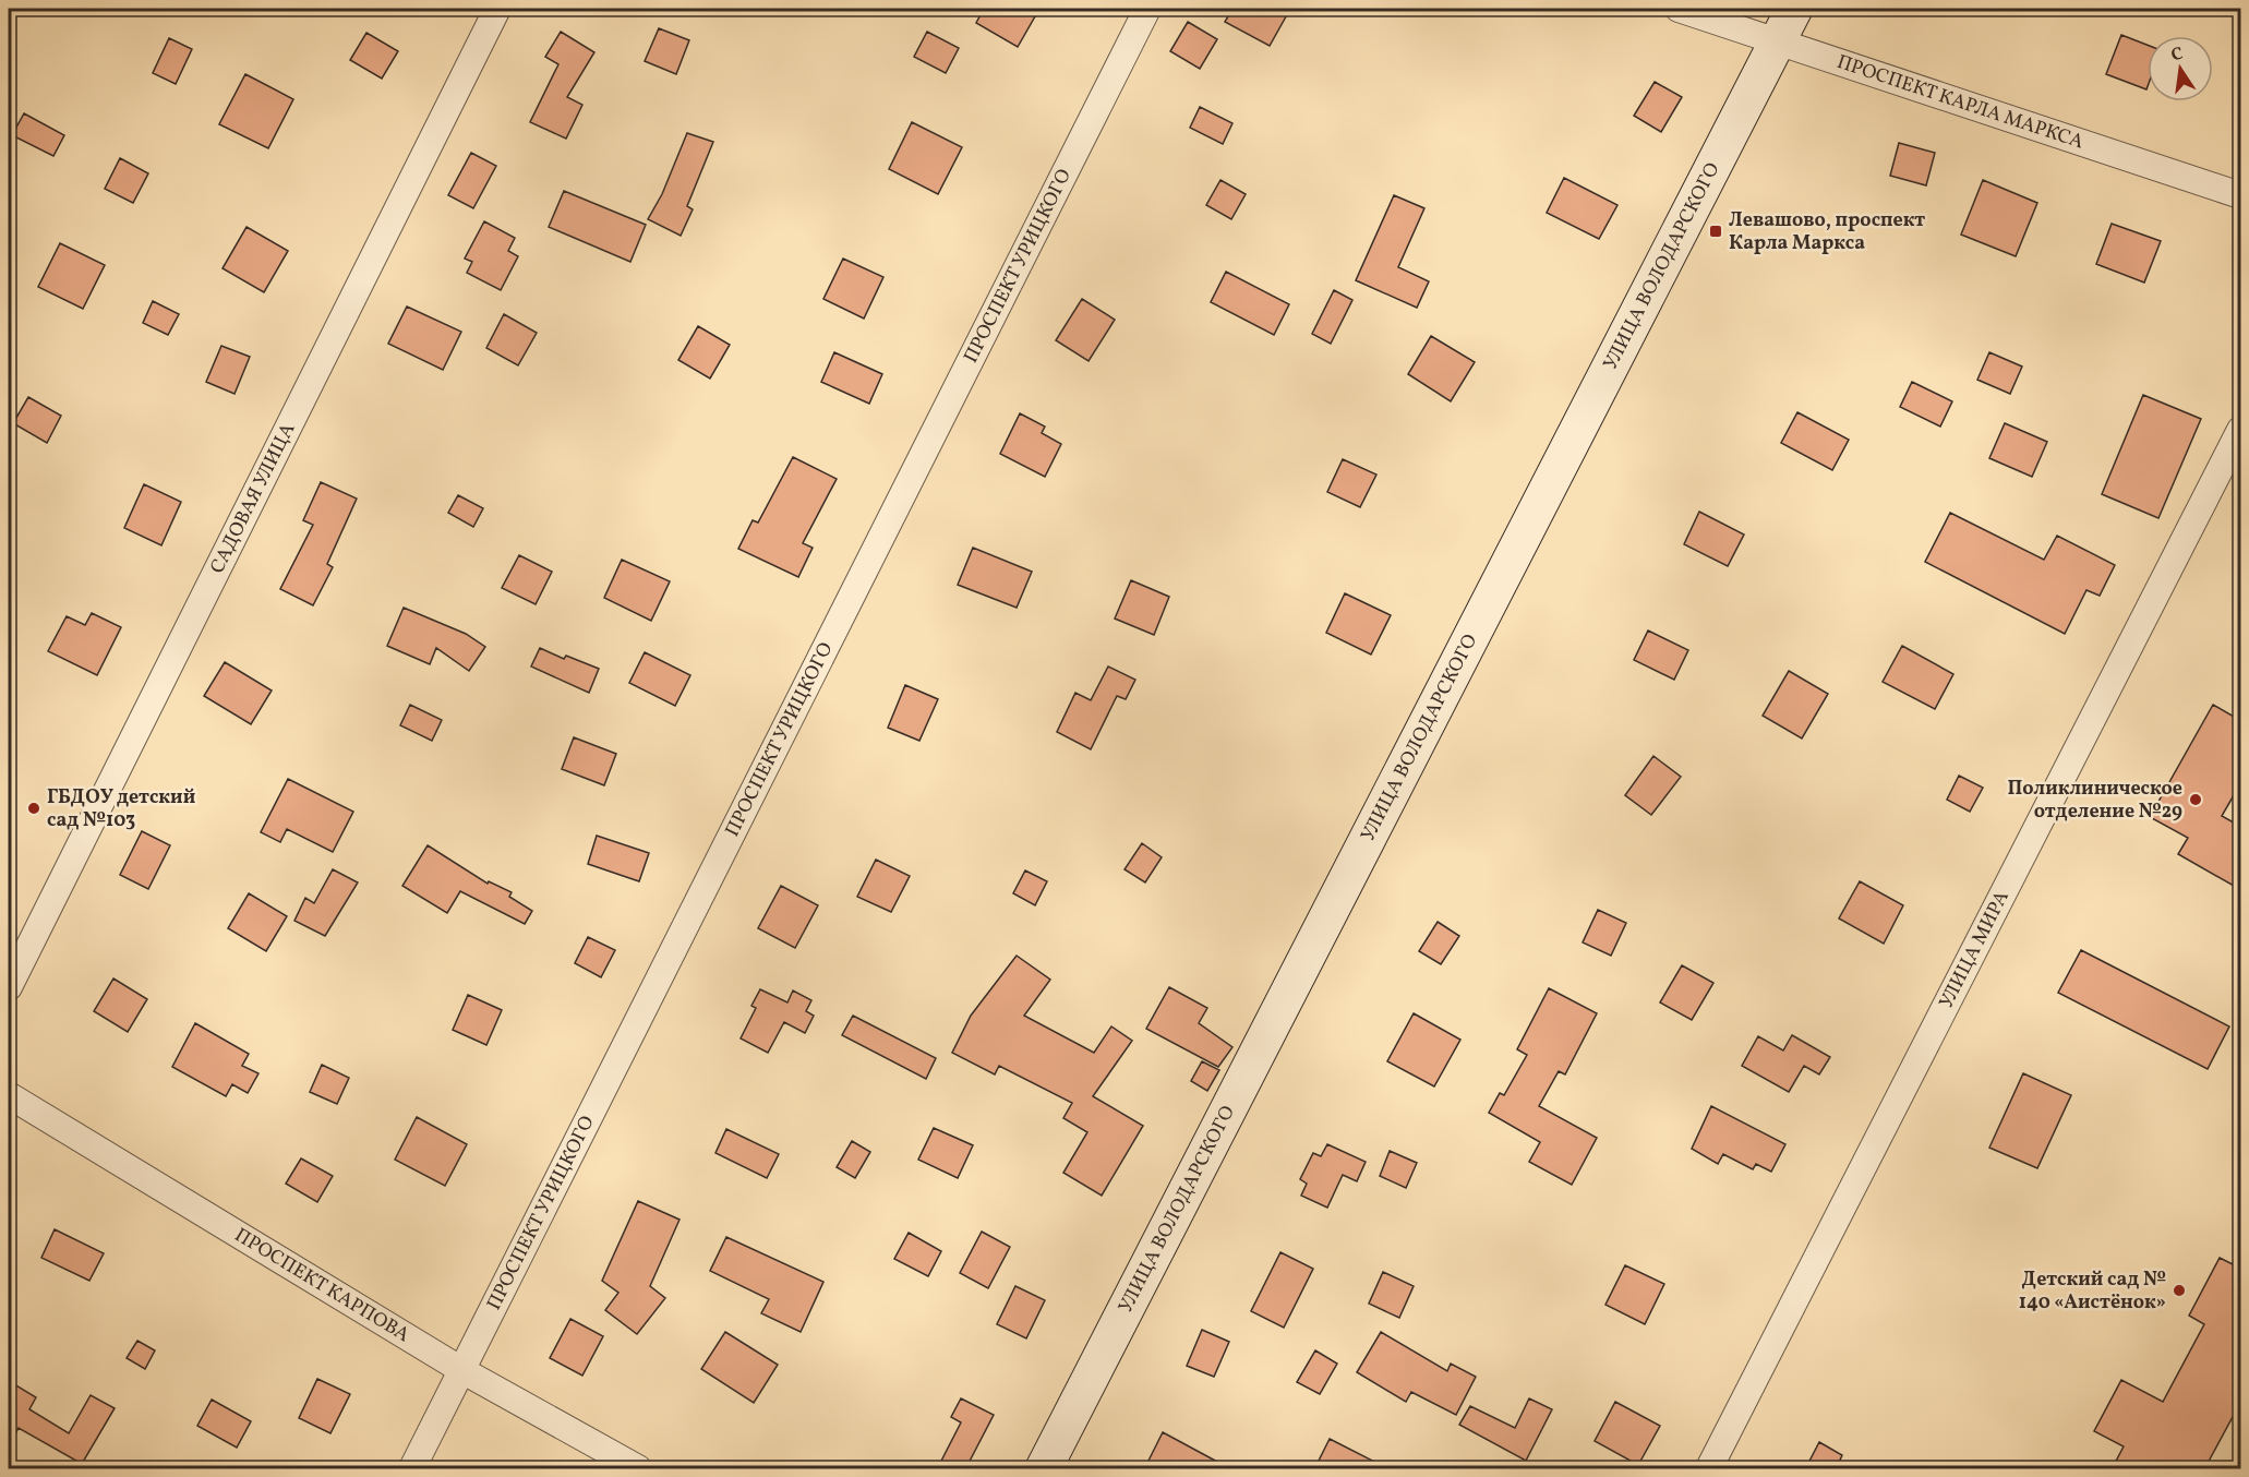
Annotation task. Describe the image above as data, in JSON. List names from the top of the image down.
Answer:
{
  "streets": {
    "street": [
      "ПРОСПЕКТ КАРЛА МАРКСА",
      "ПРОСПЕКТ УРИЦКОГО",
      "УЛИЦА ВОЛОДАРСКОГО",
      "САДОВАЯ УЛИЦА",
      "УЛИЦА МИРА",
      "ПРОСПЕКТ КАРПОВА"
    ]
  },
  "crossings": [
    ["ПРОСПЕКТ КАРЛА МАРКСА", "УЛИЦА ВОЛОДАРСКОГО"],
    ["ПРОСПЕКТ УРИЦКОГО", "ПРОСПЕКТ КАРПОВА"]
  ],
  "places": {
    "transit": ["Левашово, проспект Карла Маркса"],
    "other": ["Поликлиническое отделение №29", "ГБДОУ детский сад №103", "Детский сад № 140 «Аистёнок»"]
  },
  "north": "top"
}
